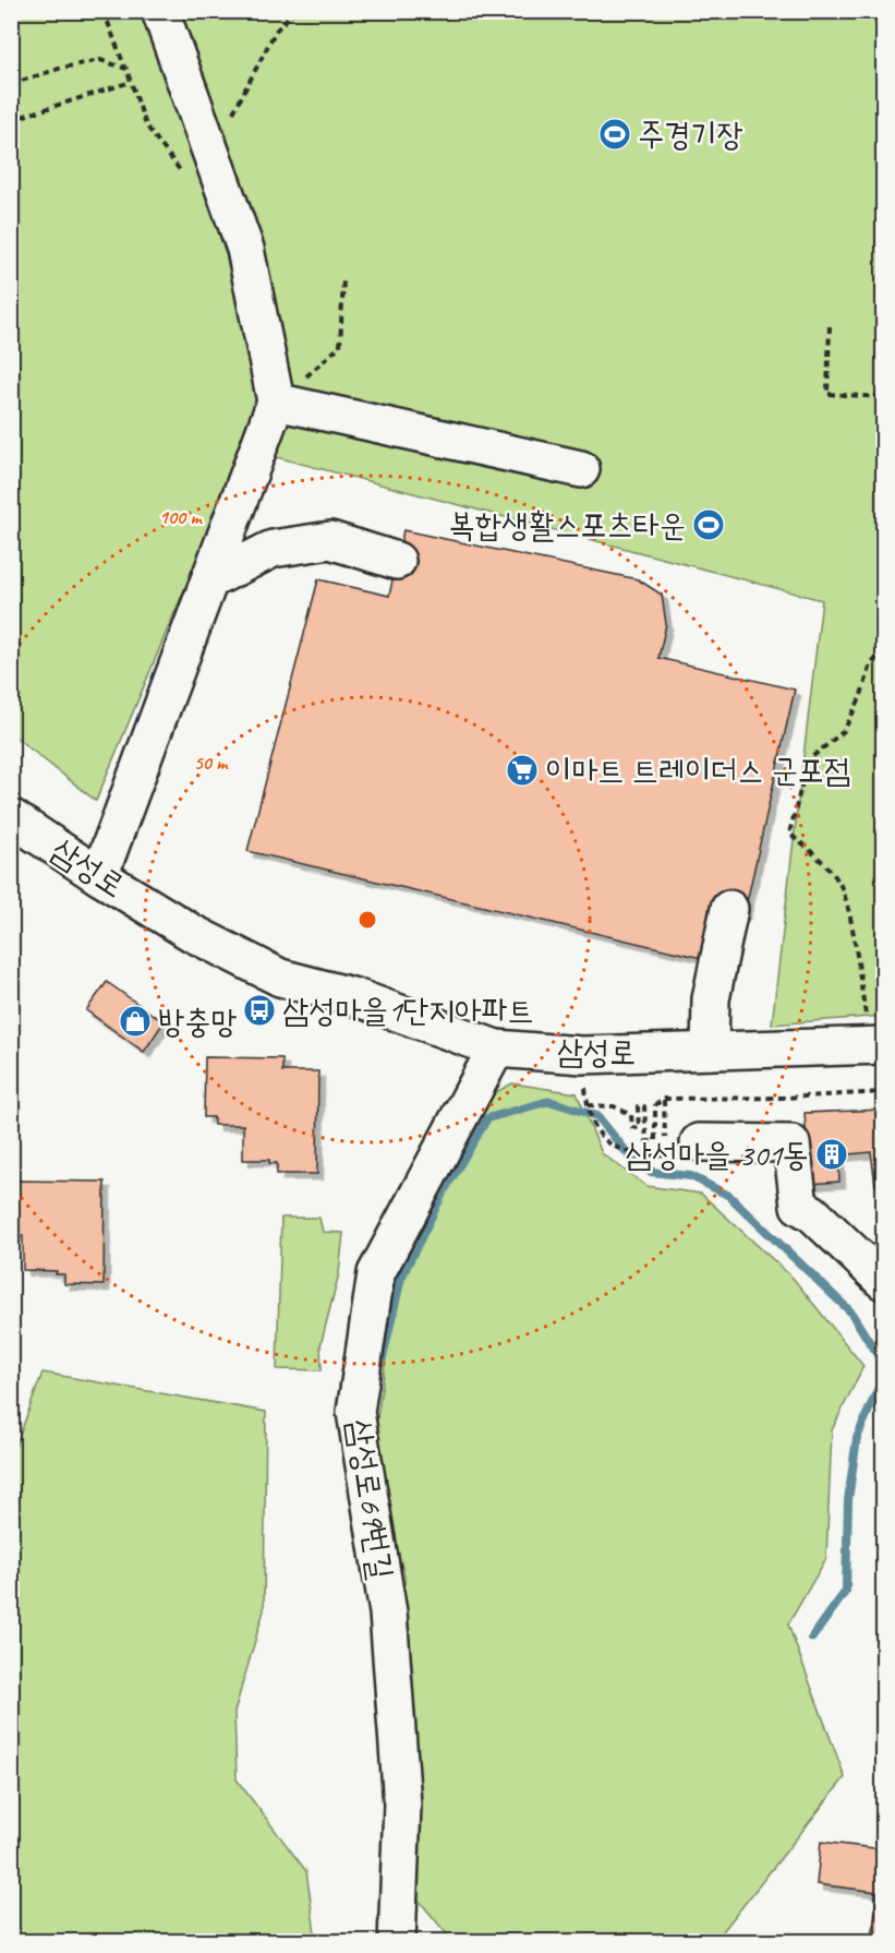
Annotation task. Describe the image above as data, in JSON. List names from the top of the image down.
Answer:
{
  "streets": {
    "street": ["삼성로", "삼성로69번길"]
  },
  "crossings": [
    ["삼성로", "삼성로69번길"]
  ],
  "places": {
    "sports": ["주경기장", "복합생활스포츠타운"],
    "supermarket": ["이마트 트레이더스 군포점"],
    "bus stop": ["삼성마을1단지아파트"],
    "shop": ["방충망"],
    "building": ["삼성마을 301동"]
  },
  "rings": ["100 m", "50 m"]
}
